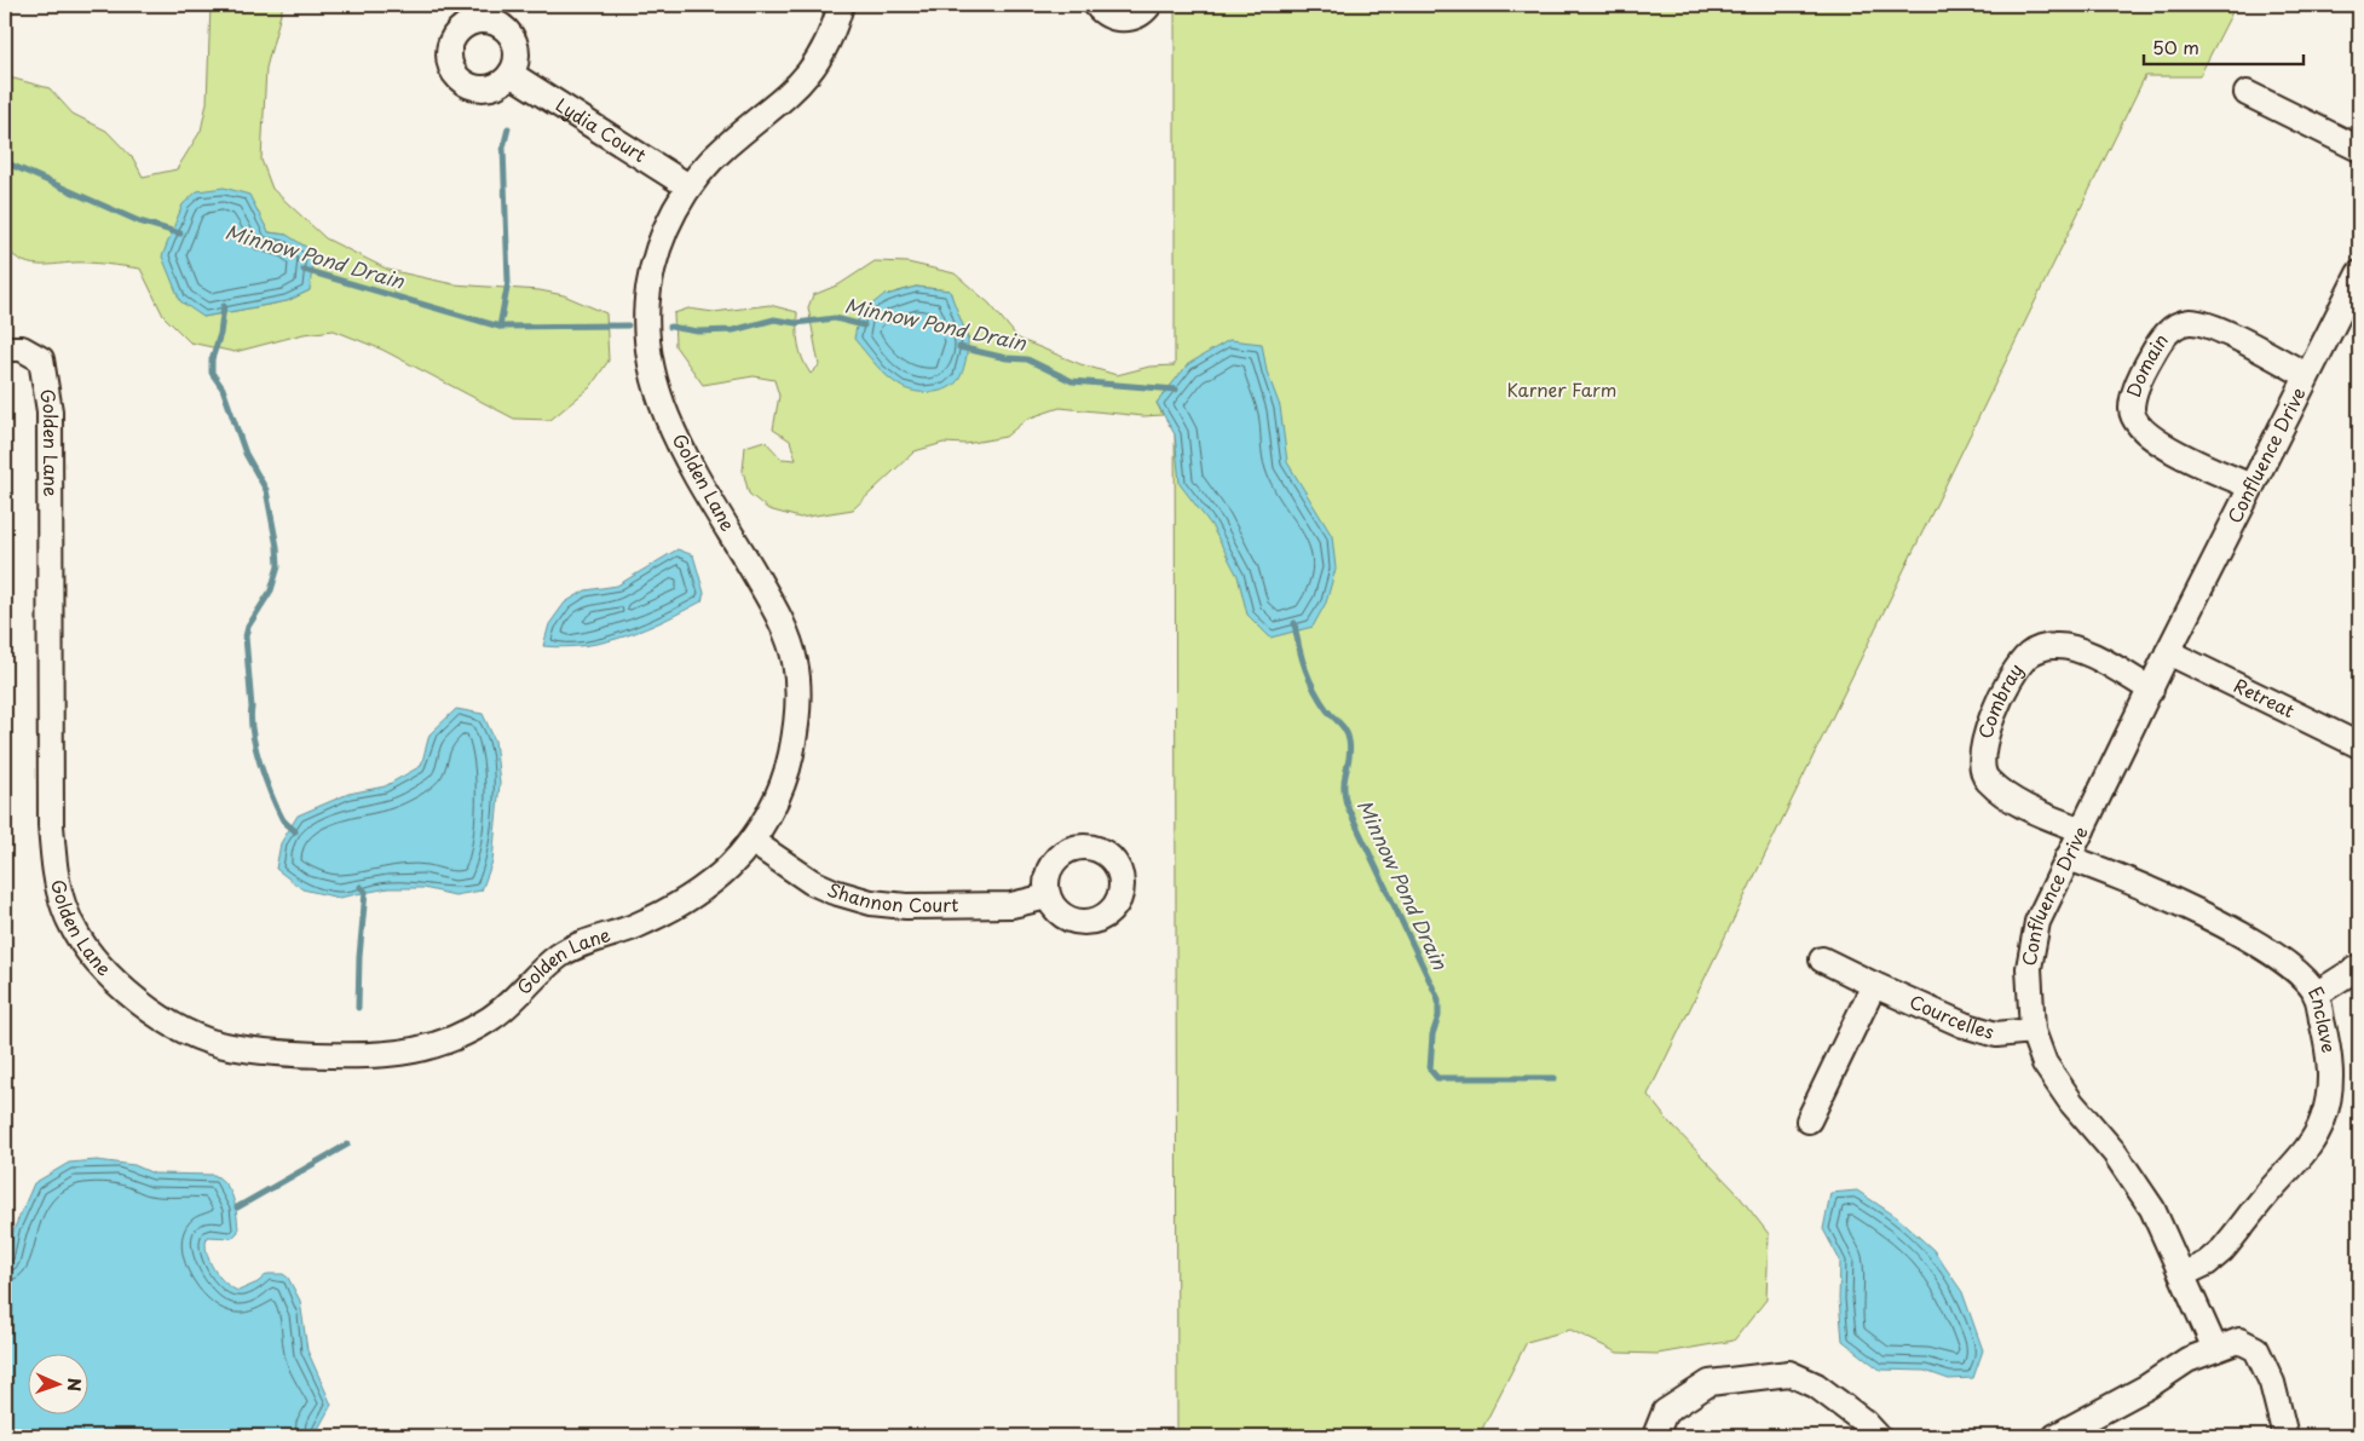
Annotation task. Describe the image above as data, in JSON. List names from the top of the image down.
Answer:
{
  "streets": {
    "street": [
      "Lydia Court",
      "Domain",
      "Golden Lane",
      "Confluence Drive",
      "Retreat",
      "Combray",
      "Shannon Court",
      "Courcelles",
      "Enclave"
    ]
  },
  "crossings": [
    ["Lydia Court", "Golden Lane"],
    ["Domain", "Confluence Drive"],
    ["Golden Lane", "Shannon Court"],
    ["Confluence Drive", "Retreat"],
    ["Confluence Drive", "Combray"],
    ["Confluence Drive", "Courcelles"],
    ["Confluence Drive", "Enclave"]
  ],
  "water": ["Minnow Pond Drain"],
  "parks": ["Karner Farm"],
  "scale_bar": "50 m",
  "north": "right"
}
